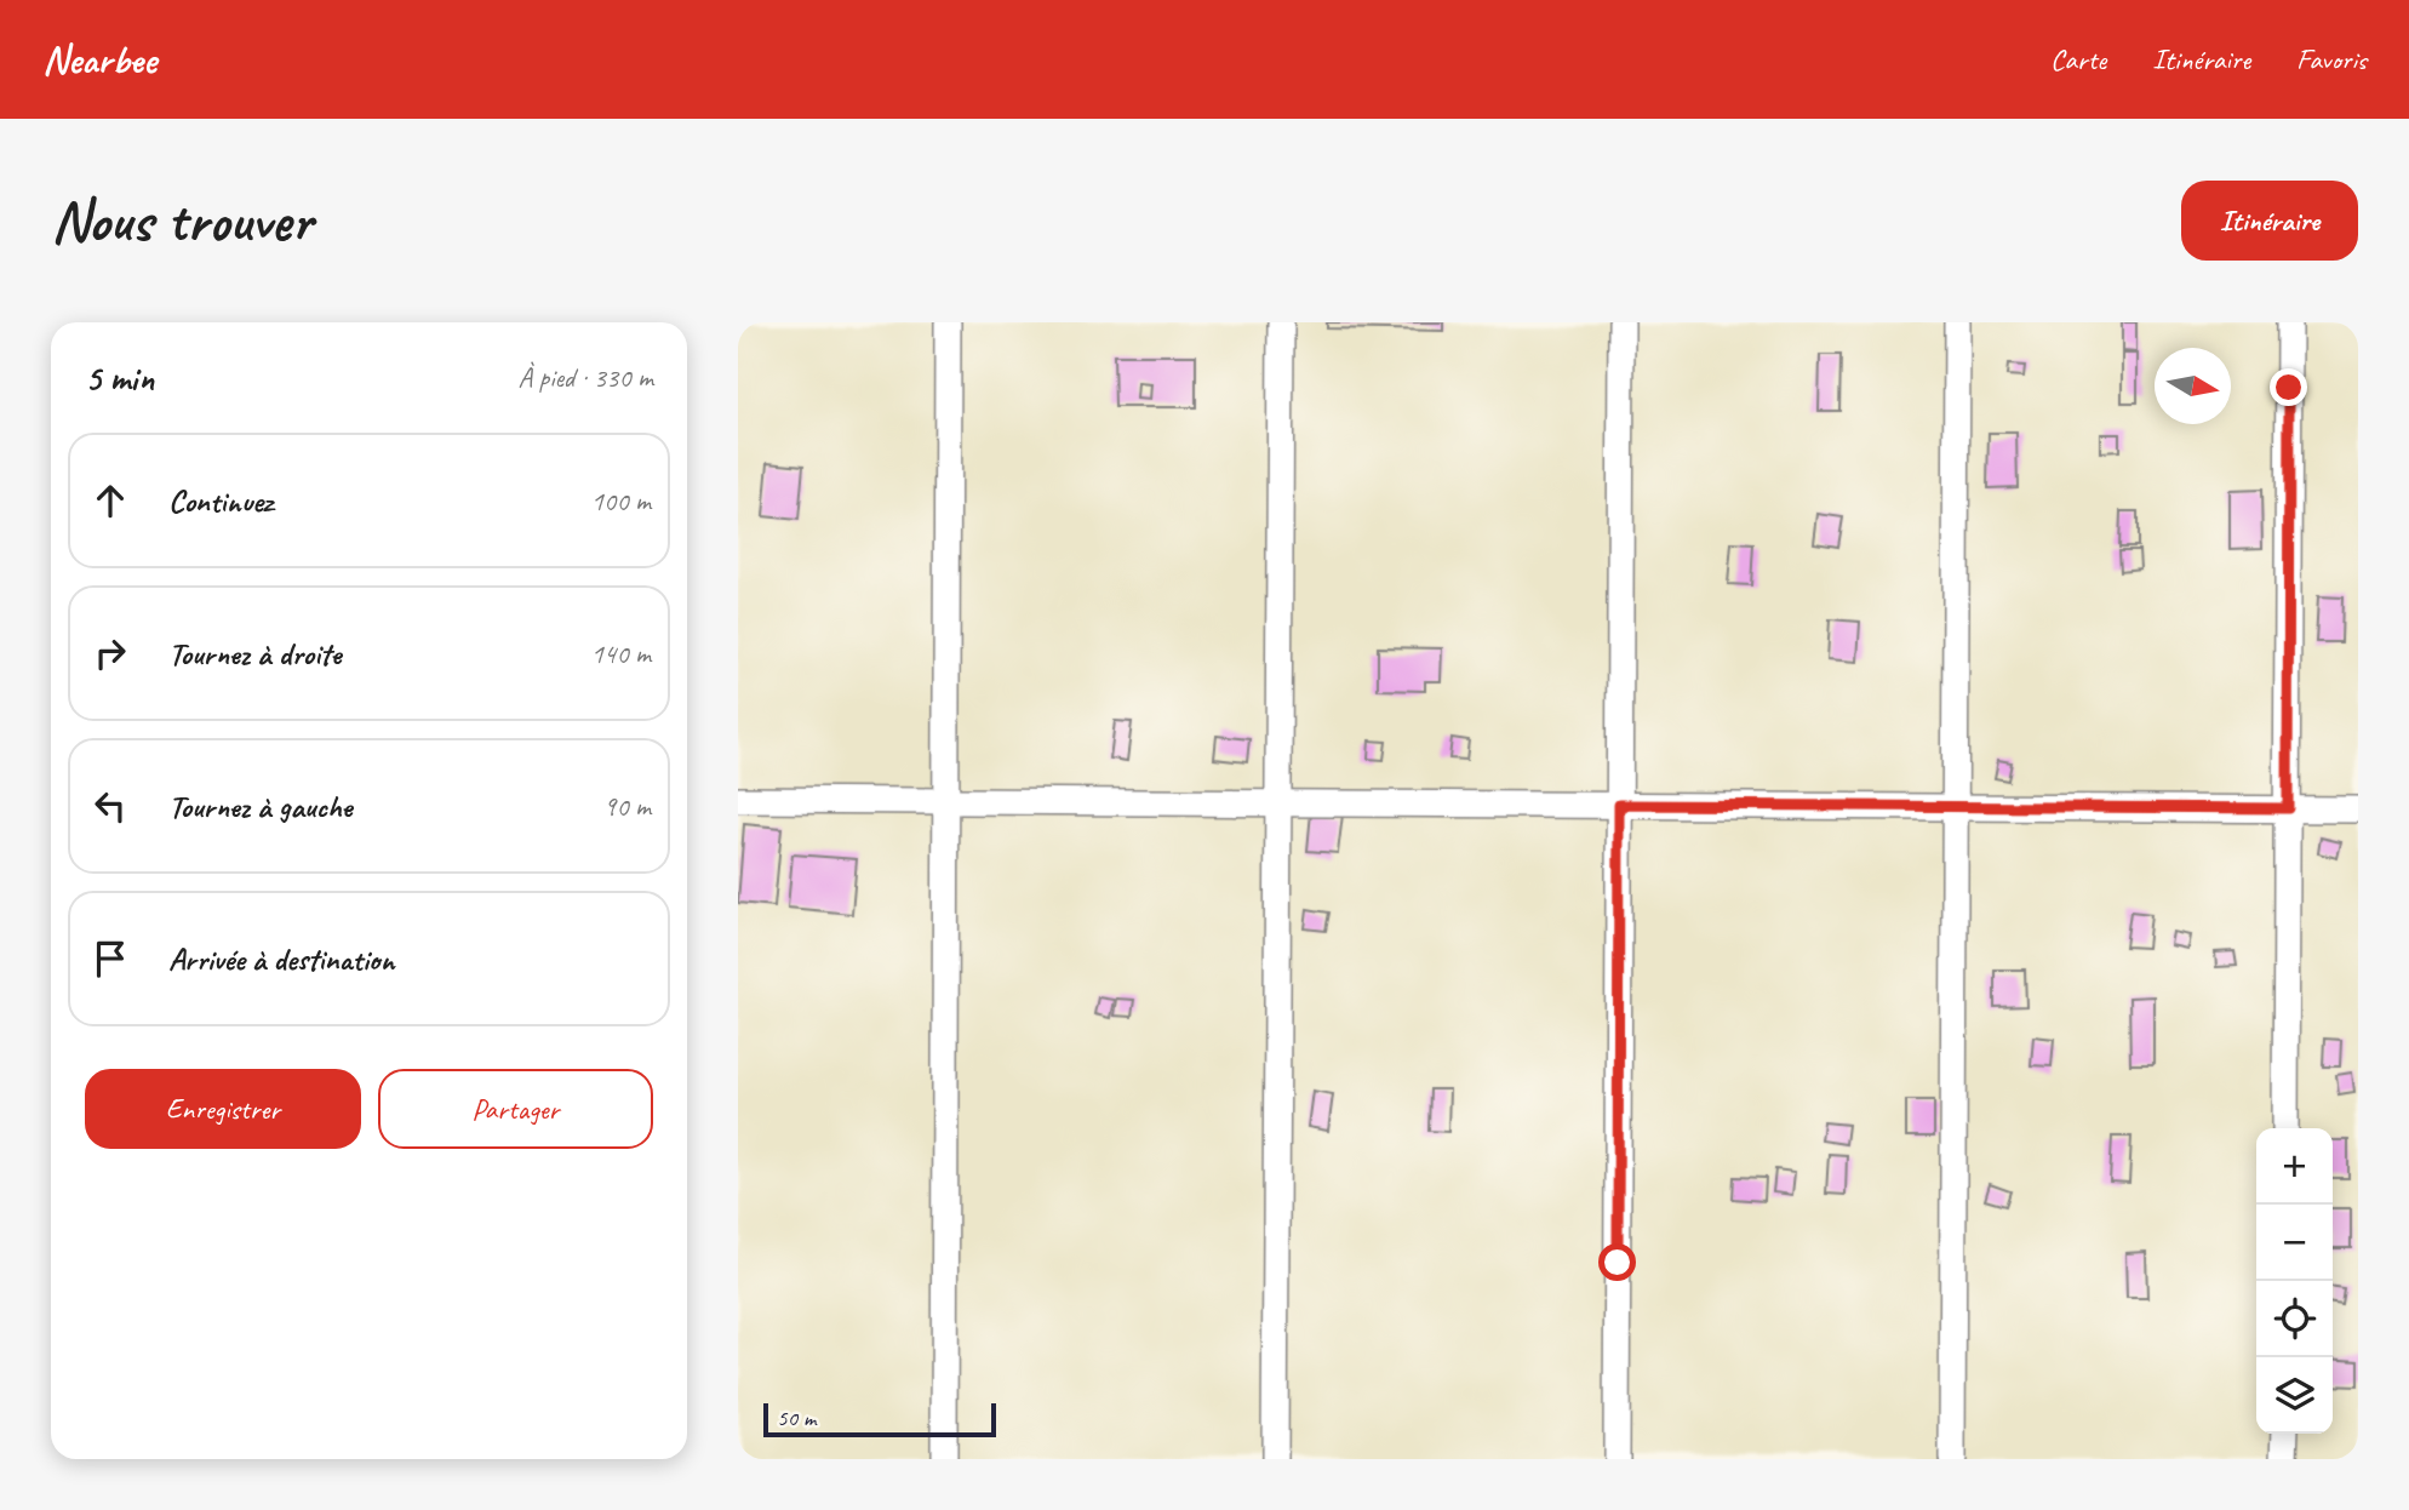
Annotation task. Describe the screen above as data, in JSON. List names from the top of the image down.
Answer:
{
  "scale_bar": "50 m",
  "north": "right",
  "page": {
    "header": "Nearbee",
    "nav": ["Carte", "Itinéraire", "Favoris"],
    "buttons": [
      "Itinéraire",
      ["Enregistrer", "Partager"]
    ],
    "title": "Nous trouver",
    "heading": ["5 min", "À pied · 330 m"],
    "list": [
      ["Continuez", "100 m"],
      ["Tournez à droite", "140 m"],
      ["Tournez à gauche", "90 m"],
      "Arrivée à destination"
    ],
    "map_buttons": ["+", "−"],
    "scale": "50 m"
  }
}
